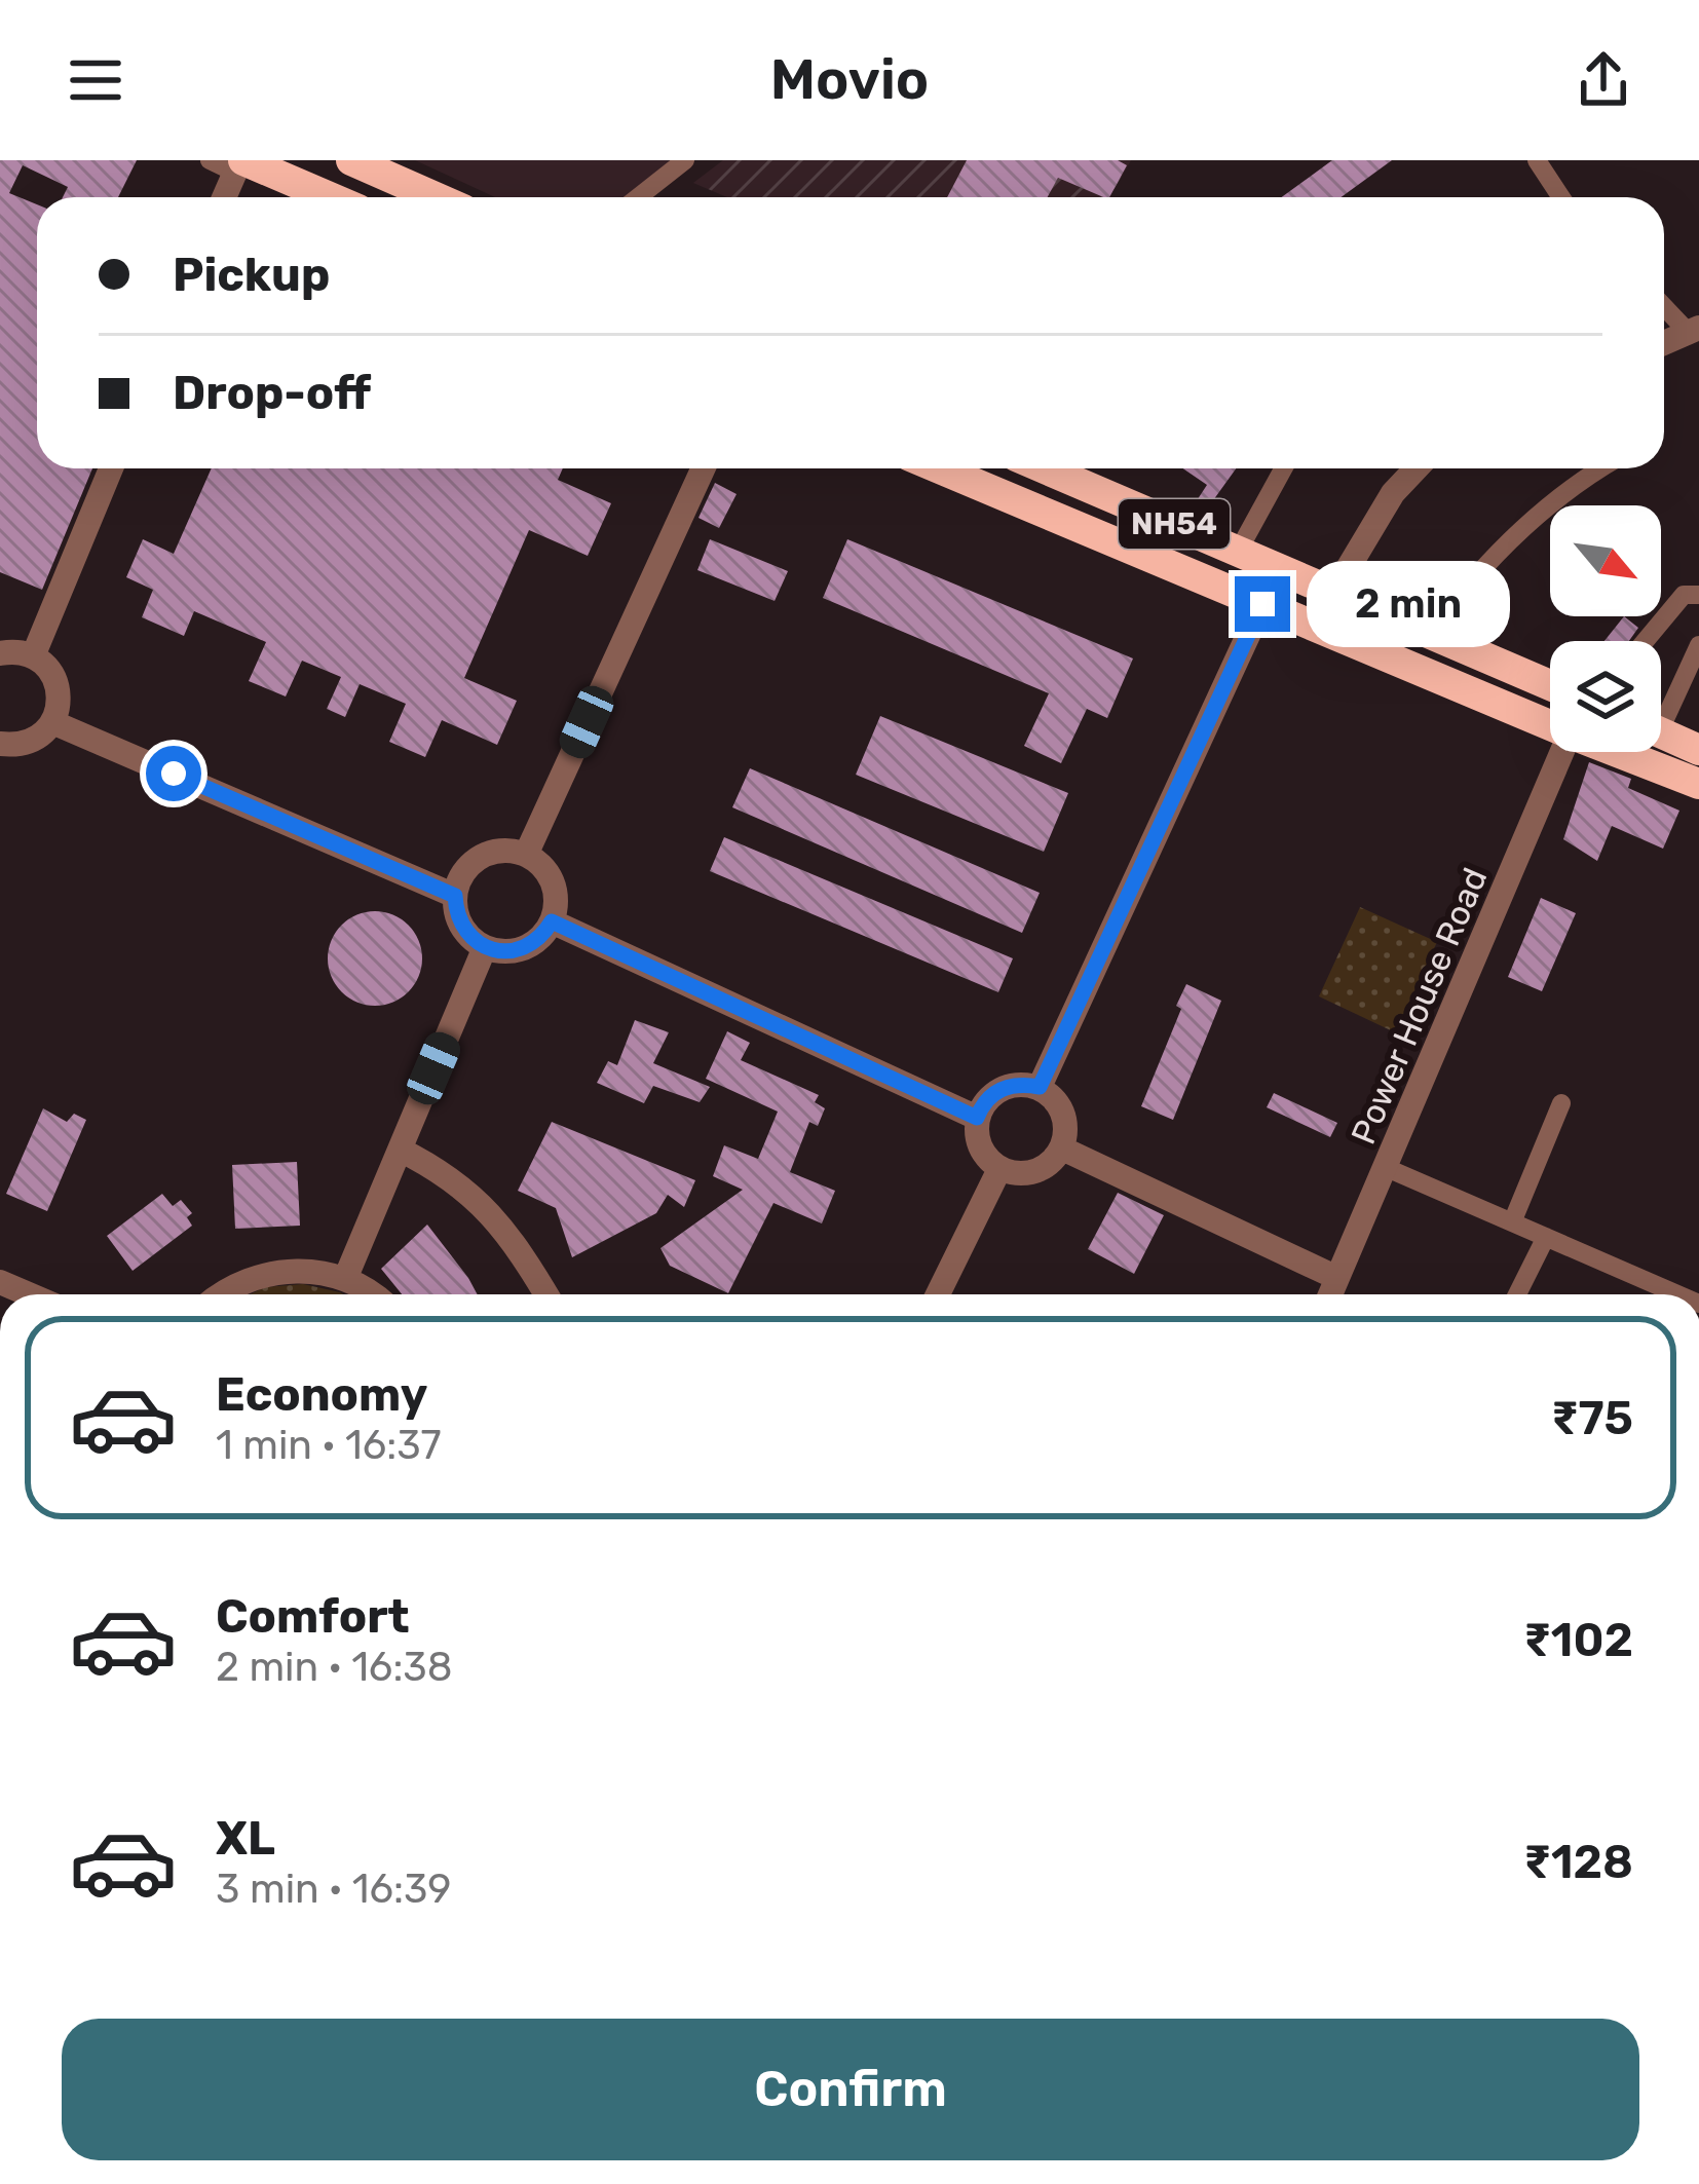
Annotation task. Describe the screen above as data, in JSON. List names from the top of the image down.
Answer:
{
  "streets": {
    "highway": ["NH54"],
    "street": ["Power House Road"]
  },
  "north": "bottom right",
  "page": {
    "header": "Movio",
    "banner": ["Pickup", "Drop-off"],
    "bubble": "2 min",
    "list": [
      {
        "name": "Economy",
        "note": "1 min · 16:37",
        "value": "₹75"
      },
      {
        "name": "Comfort",
        "note": "2 min · 16:38",
        "value": "₹102"
      },
      {
        "name": "XL",
        "note": "3 min · 16:39",
        "value": "₹128"
      }
    ],
    "buttons": "Confirm"
  }
}
